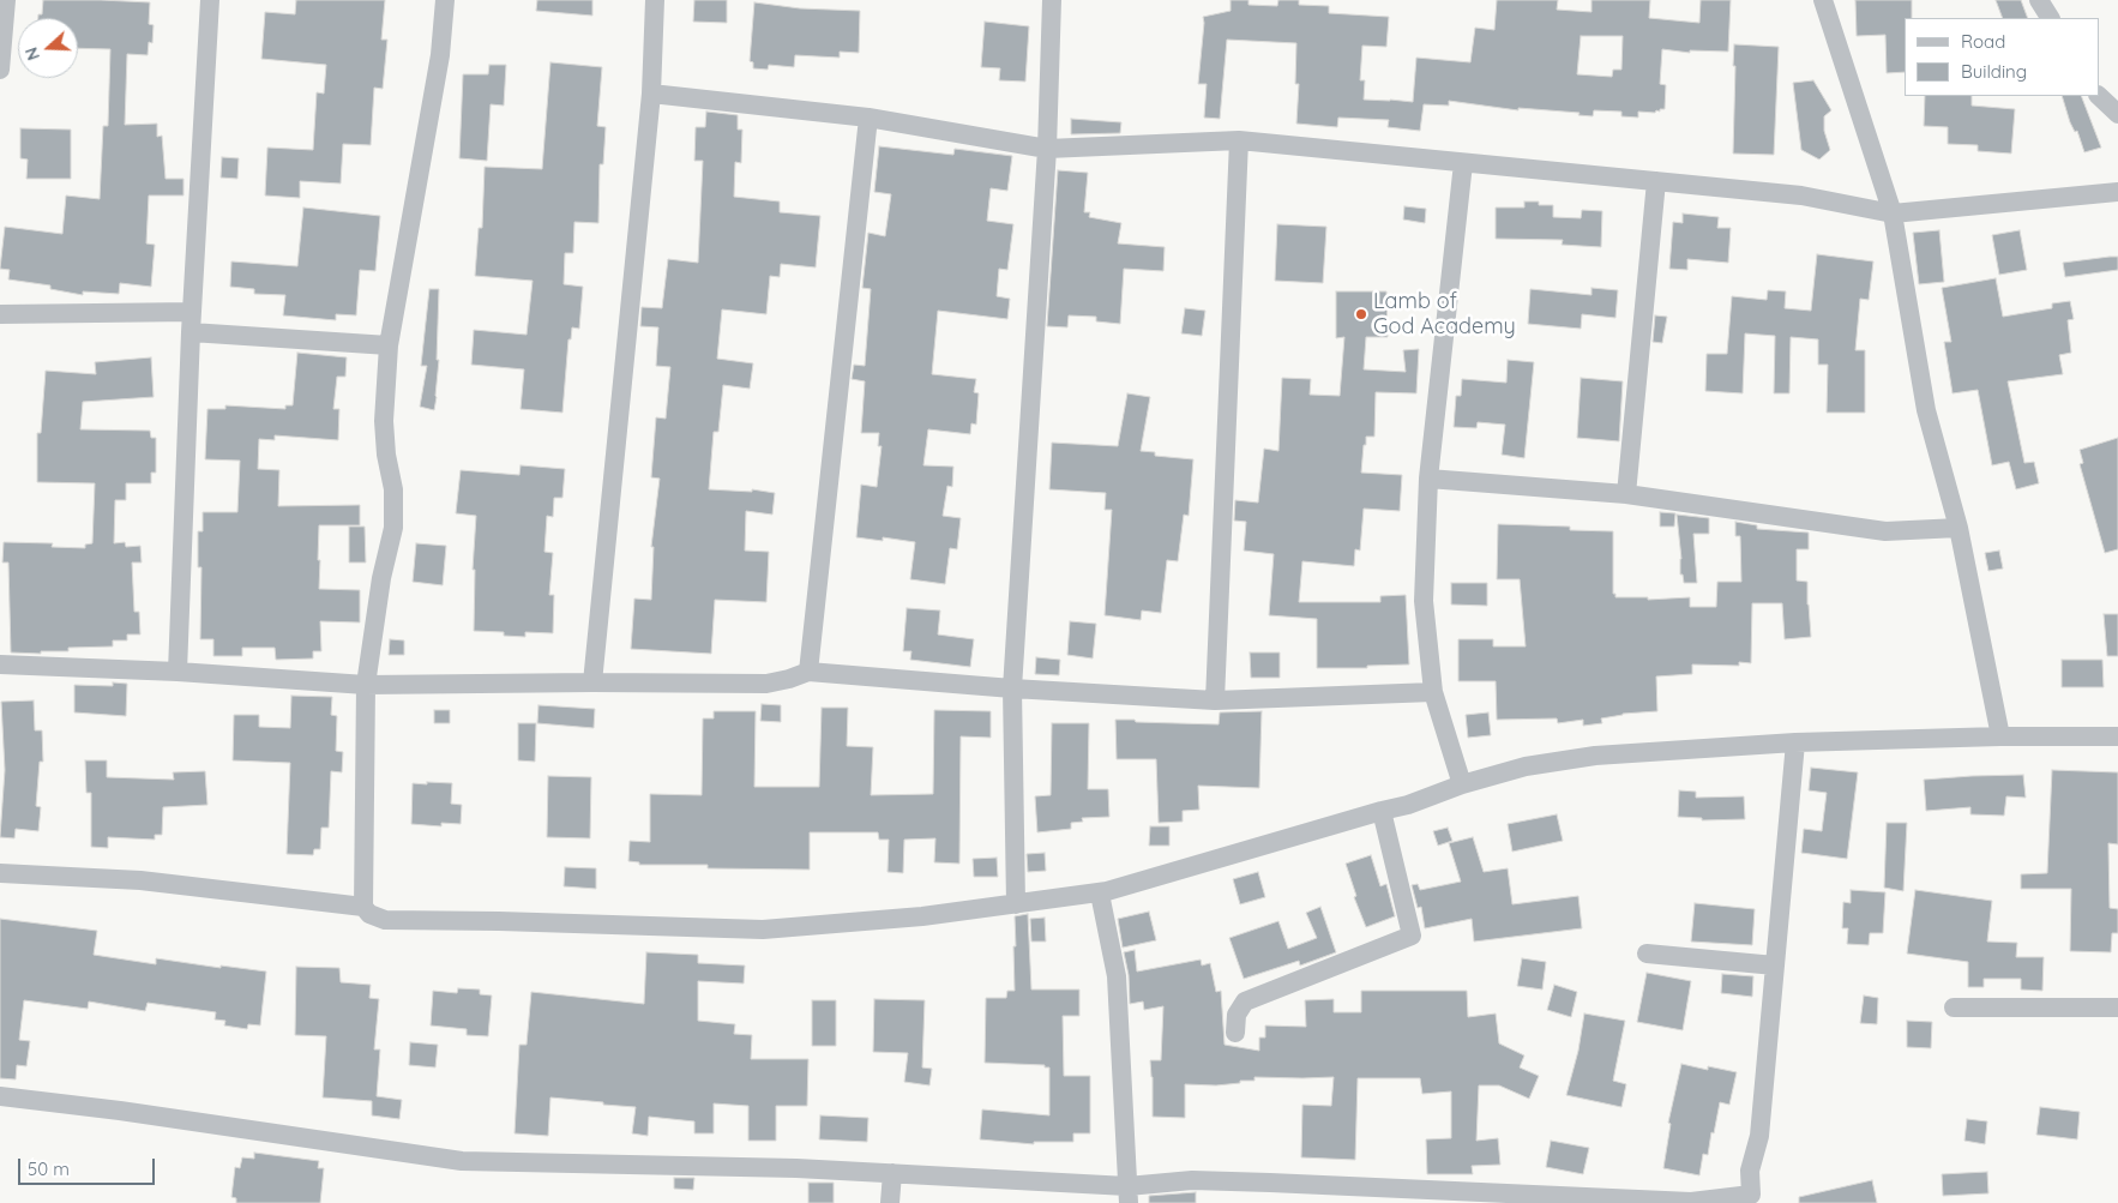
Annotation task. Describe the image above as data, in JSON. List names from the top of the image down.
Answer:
{
  "places": ["Lamb of God Academy"],
  "legend": ["Road", "Building"],
  "scale_bar": "50 m",
  "north": "left"
}
